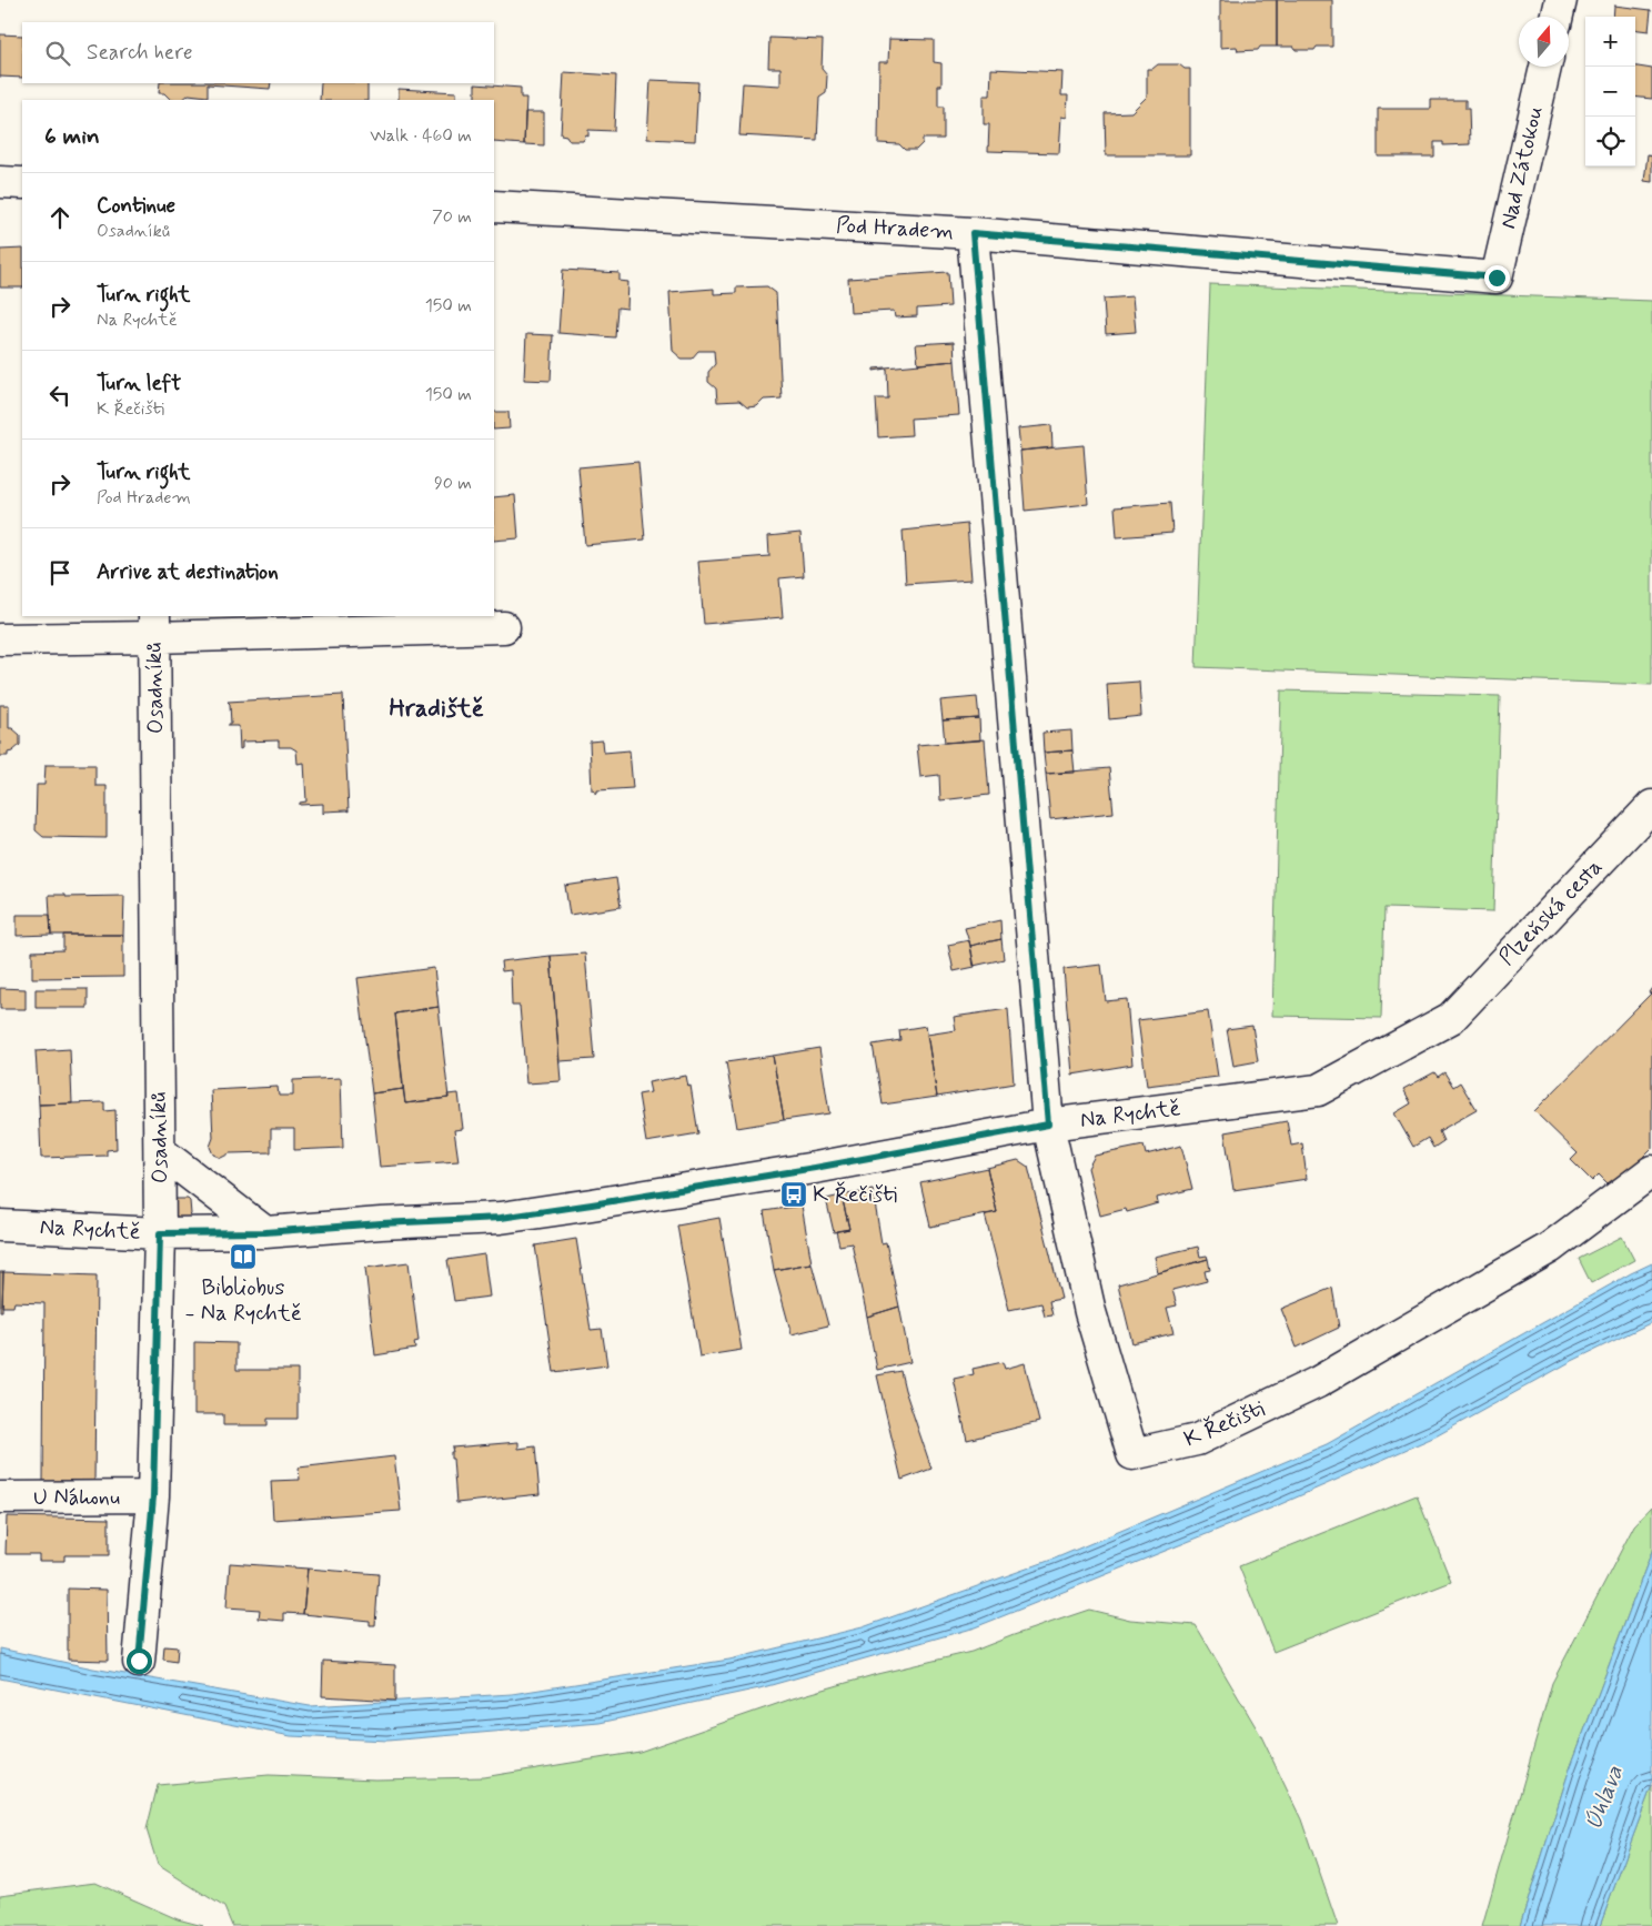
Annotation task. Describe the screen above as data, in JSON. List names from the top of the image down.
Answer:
{
  "streets": {
    "street": [
      "Nad Zátokou",
      "Pod Hradem",
      "Osadníků",
      "Plzeňská cesta",
      "Na Rychtě",
      "K Řečišti",
      "U Náhonu"
    ]
  },
  "crossings": [
    ["Nad Zátokou", "Pod Hradem"],
    ["Pod Hradem", "K Řečišti"],
    ["Osadníků", "Na Rychtě"],
    ["Osadníků", "U Náhonu"],
    ["Plzeňská cesta", "Na Rychtě"],
    ["Na Rychtě", "K Řečišti"]
  ],
  "districts": ["Hradiště"],
  "water": ["Úhlava"],
  "places": {
    "bus stop": ["K Řečišti"],
    "library": ["Bibliobus - Na Rychtě"]
  },
  "north": "top",
  "page": {
    "map_buttons": ["+", "−"],
    "search": "Search here",
    "heading": ["6 min", "Walk · 460 m"],
    "list": [
      ["Continue", "Osadníků", "70 m"],
      ["Turn right", "Na Rychtě", "150 m"],
      ["Turn left", "K Řečišti", "150 m"],
      ["Turn right", "Pod Hradem", "90 m"],
      "Arrive at destination"
    ]
  }
}
